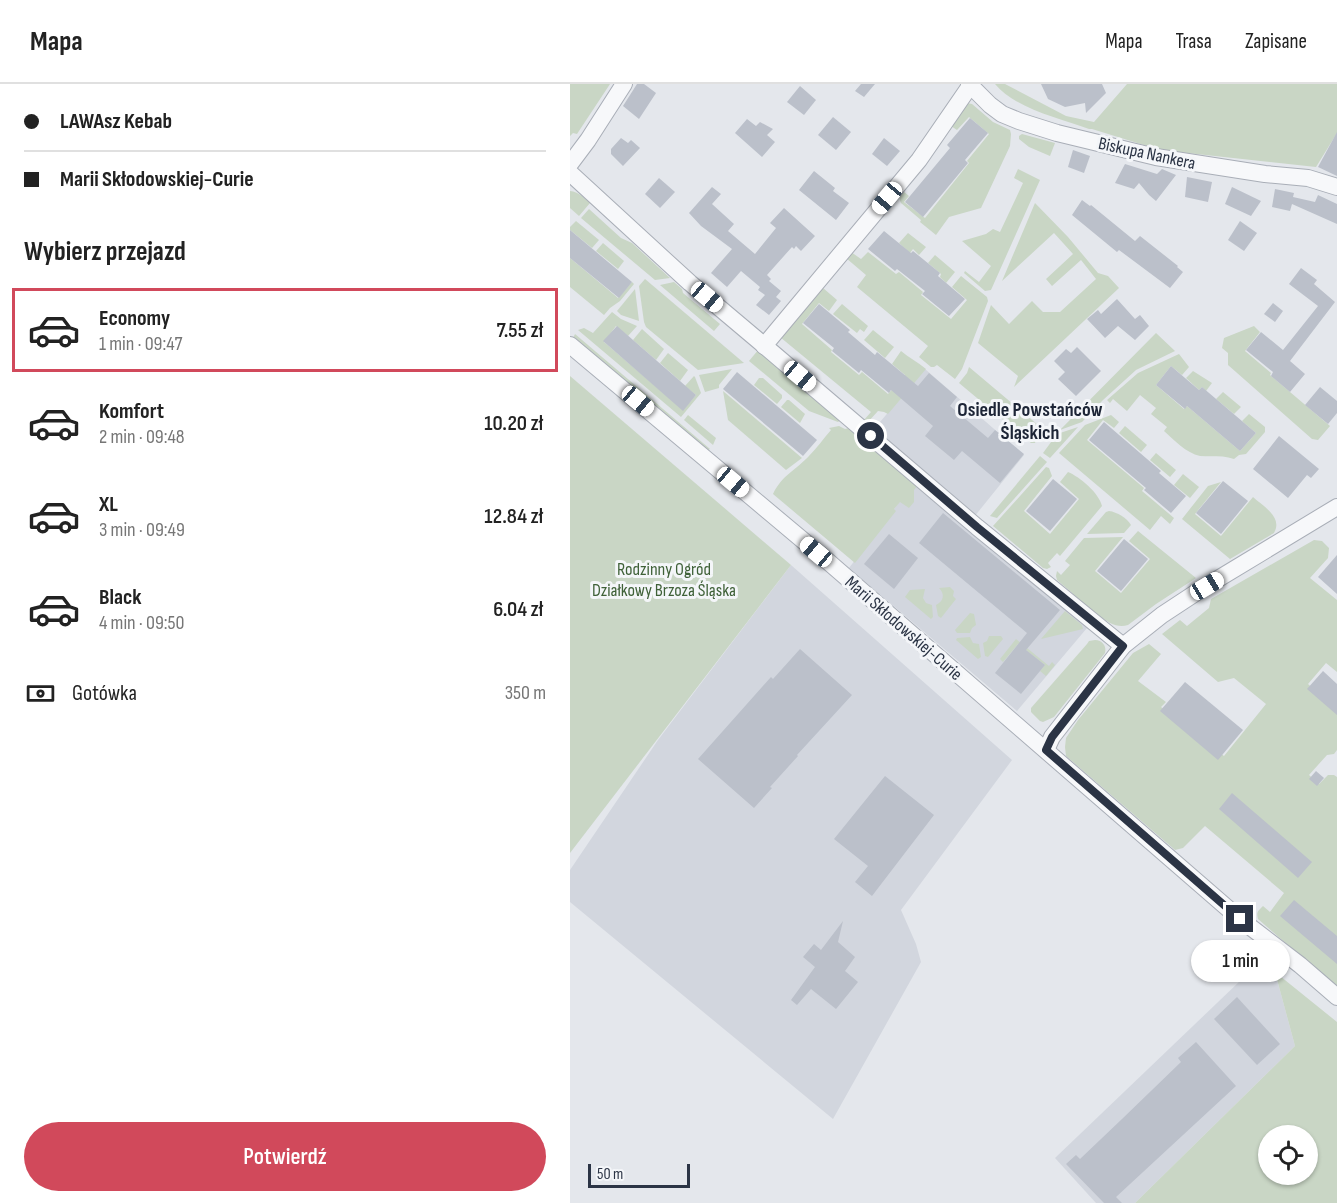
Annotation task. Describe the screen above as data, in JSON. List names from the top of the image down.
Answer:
{
  "streets": {
    "street": ["Biskupa Nankera", "Marii Skłodowskiej-Curie"]
  },
  "districts": ["Osiedle Powstańców Śląskich"],
  "parks": ["Rodzinny Ogród Działkowy Brzoza Śląska"],
  "scale_bar": "50 m",
  "page": {
    "header": "Mapa",
    "nav": ["Mapa", "Trasa", "Zapisane"],
    "banner": ["LAWAsz Kebab", "Marii Skłodowskiej-Curie"],
    "heading": "Wybierz przejazd",
    "list": [
      {
        "name": "Economy",
        "note": "1 min · 09:47",
        "value": "7.55 zł"
      },
      {
        "name": "Komfort",
        "note": "2 min · 09:48",
        "value": "10.20 zł"
      },
      {
        "name": "XL",
        "note": "3 min · 09:49",
        "value": "12.84 zł"
      },
      {
        "name": "Black",
        "note": "4 min · 09:50",
        "value": "6.04 zł"
      }
    ],
    "pay": ["Gotówka", "350 m"],
    "bubble": "1 min",
    "buttons": "Potwierdź",
    "scale": "50 m"
  }
}
